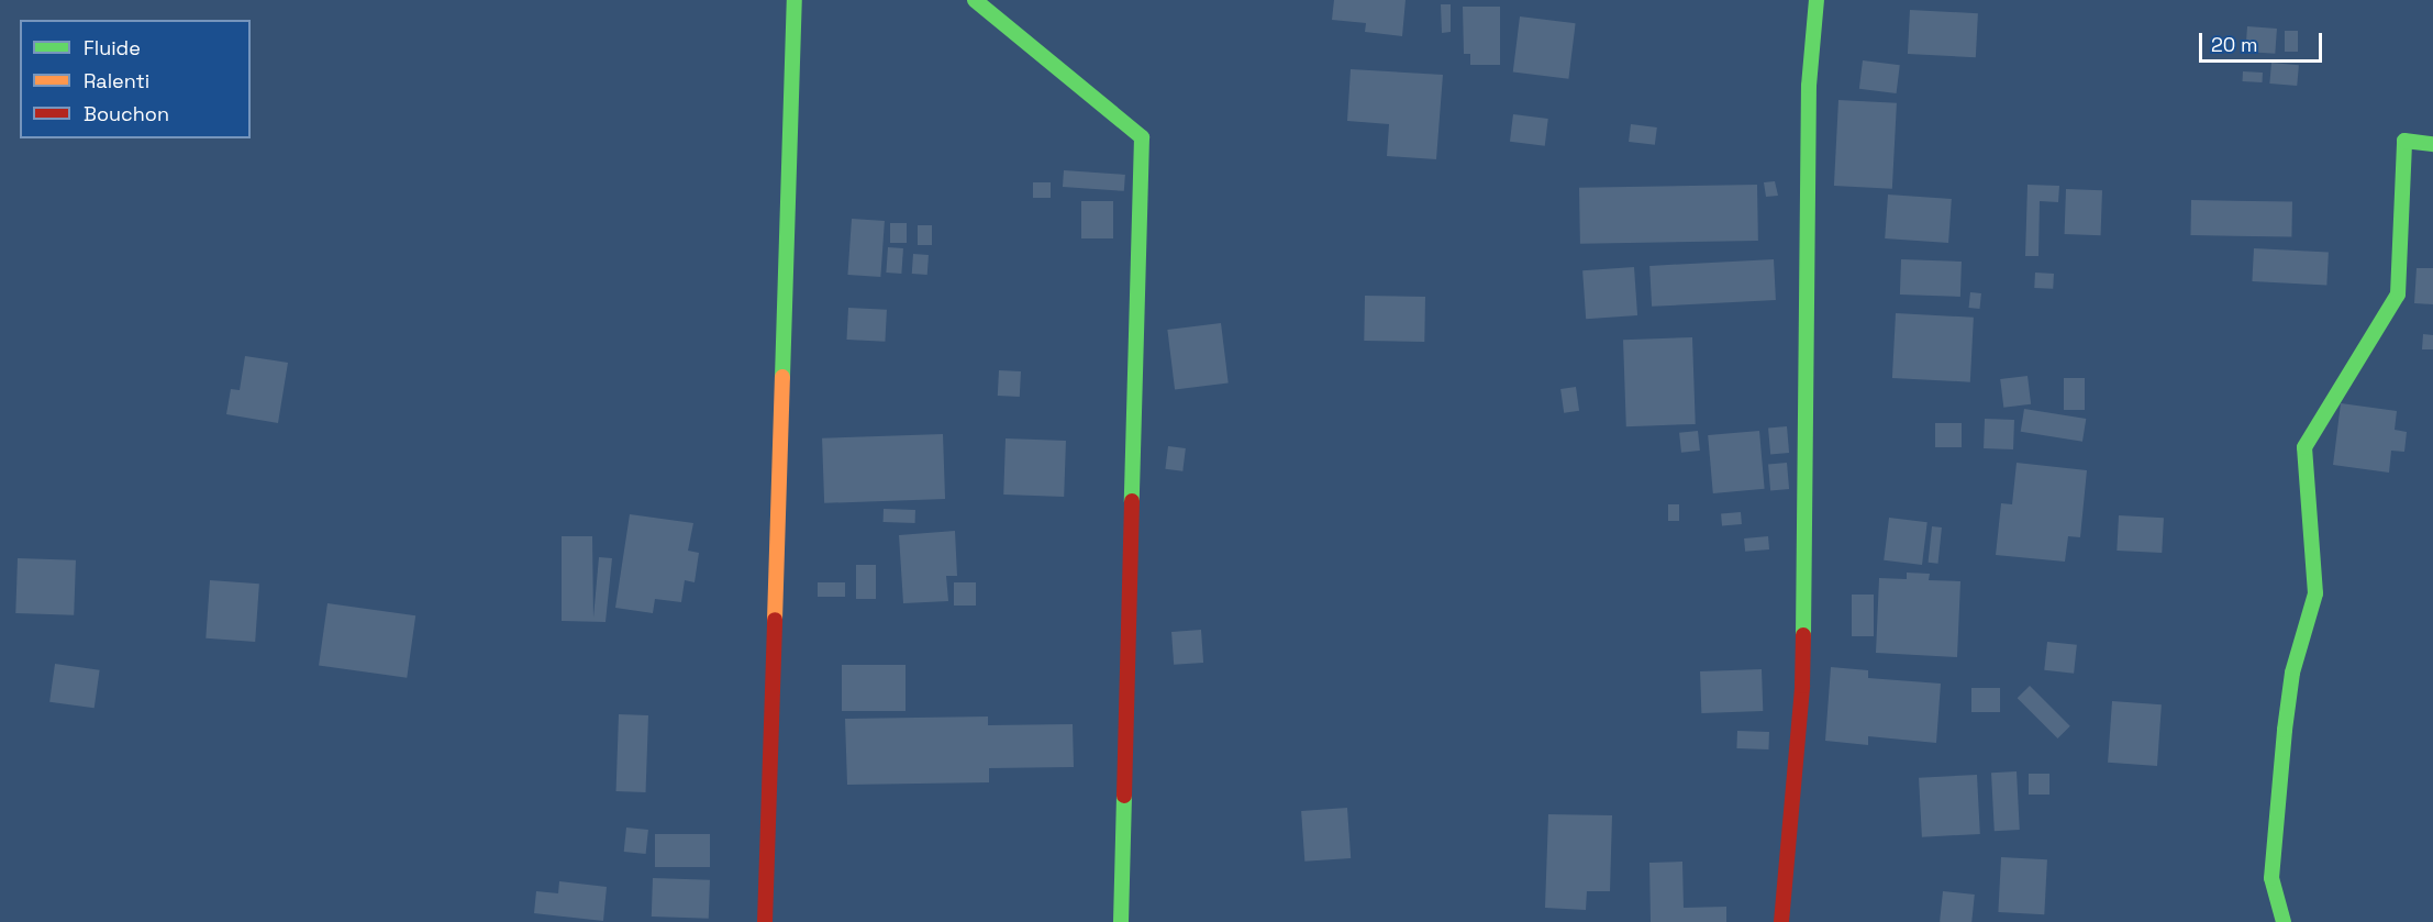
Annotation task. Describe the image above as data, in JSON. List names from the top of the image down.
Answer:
{
  "legend": ["Fluide", "Ralenti", "Bouchon"],
  "scale_bar": "20 m"
}
